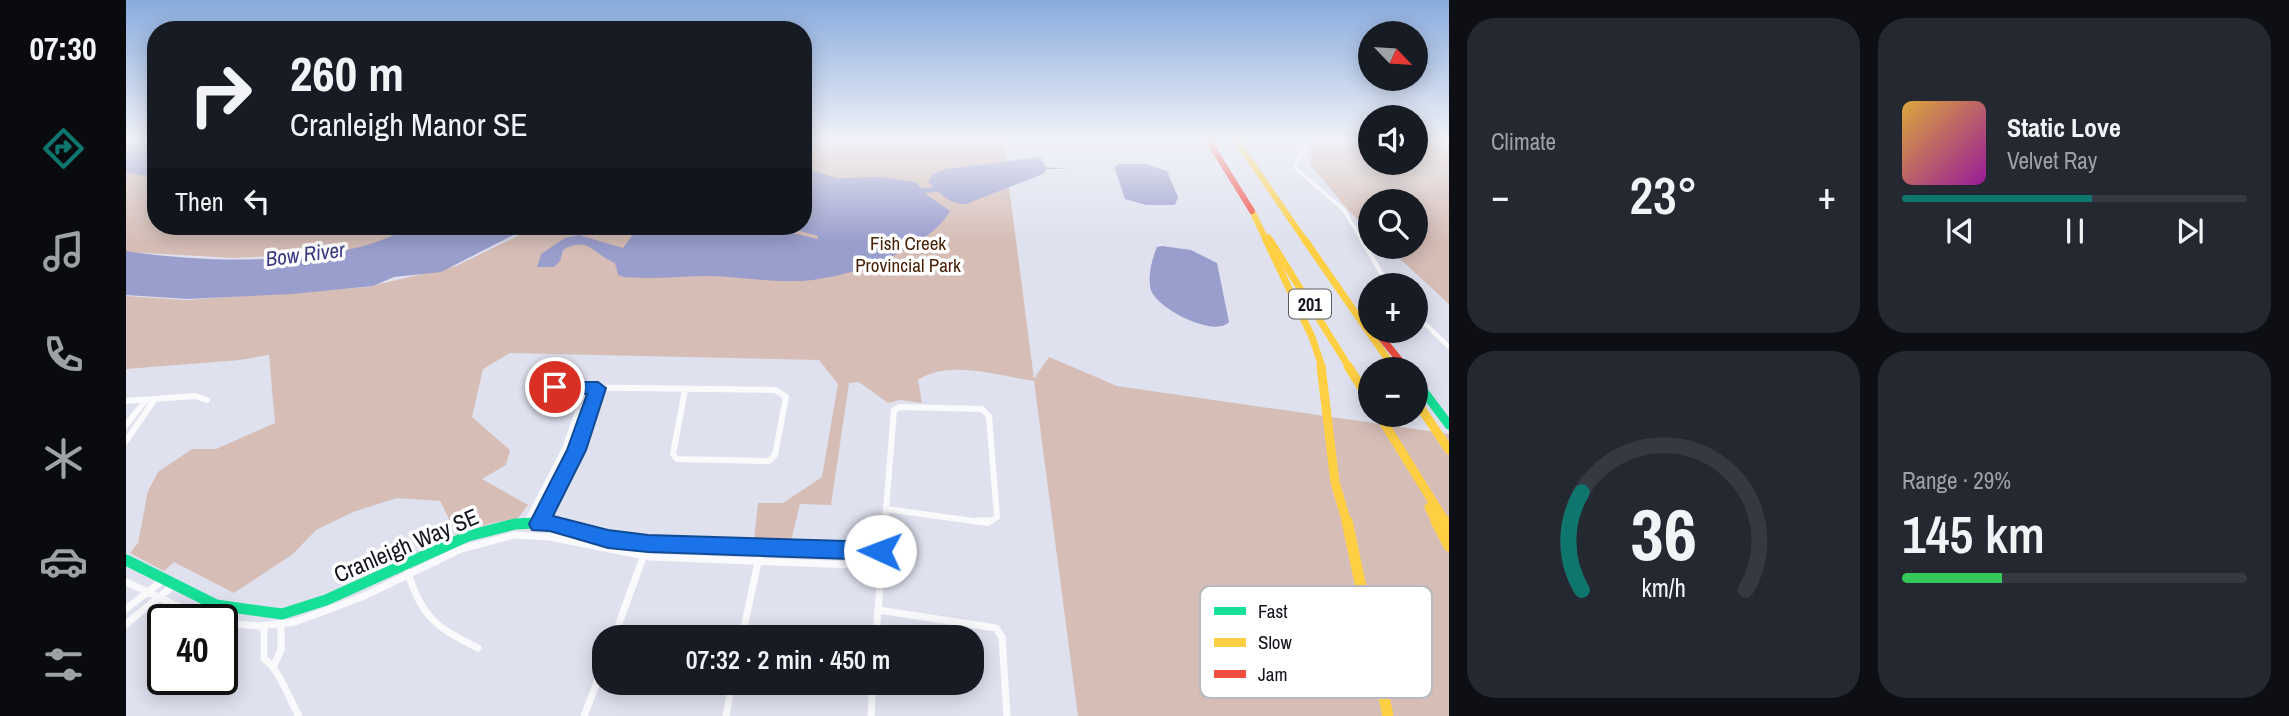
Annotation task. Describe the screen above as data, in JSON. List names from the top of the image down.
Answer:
{
  "streets": {
    "main road": ["201", "Cranleigh Way SE"]
  },
  "water": ["Bow River"],
  "parks": ["Fish Creek Provincial Park"],
  "legend": ["Fast", "Slow", "Jam"],
  "north": "bottom right",
  "page": {
    "tabs": "07:30",
    "tile": [
      "Climate",
      ["Range · 29%", "145 km"]
    ],
    "map_buttons": ["+", "−"],
    "turn": ["260 m", "Cranleigh Manor SE"],
    "song": ["Static Love", "Velvet Ray"],
    "heat": ["−", "23°", "+"],
    "then": "Then",
    "limit": "40",
    "trip": "07:32 · 2 min · 450 m",
    "gauge": ["36", "km/h"]
  }
}
